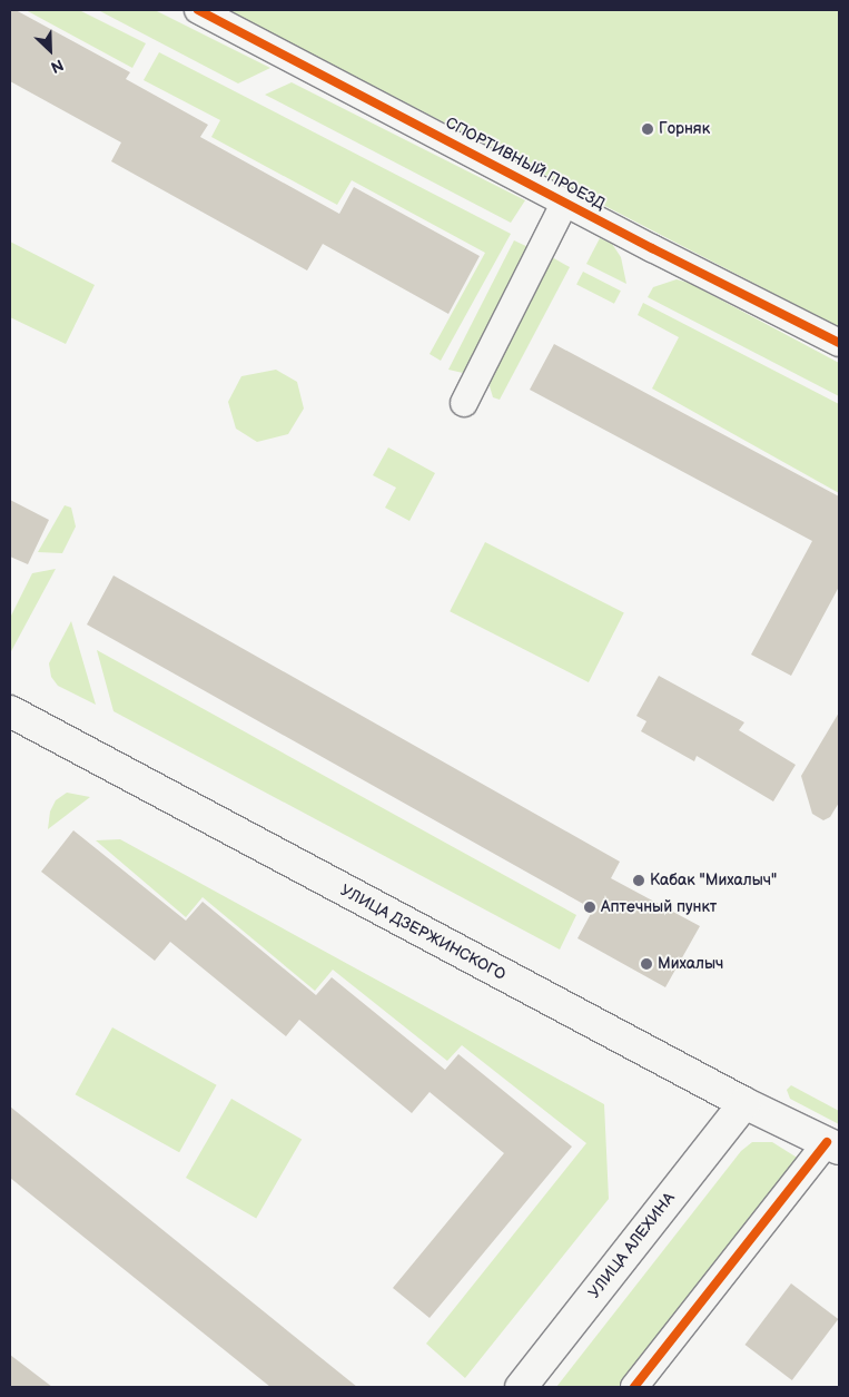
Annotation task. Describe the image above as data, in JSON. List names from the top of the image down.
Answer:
{
  "streets": {
    "main road": ["УЛИЦА ДЗЕРЖИНСКОГО", "УЛИЦА АЛЕХИНА"],
    "street": ["СПОРТИВНЫЙ ПРОЕЗД"]
  },
  "crossings": [
    ["УЛИЦА ДЗЕРЖИНСКОГО", "УЛИЦА АЛЕХИНА"]
  ],
  "places": [
    "Горняк",
    "Кабак \"Михалыч\"",
    "Аптечный пункт",
    "Михалыч"
  ],
  "north": "bottom right"
}
